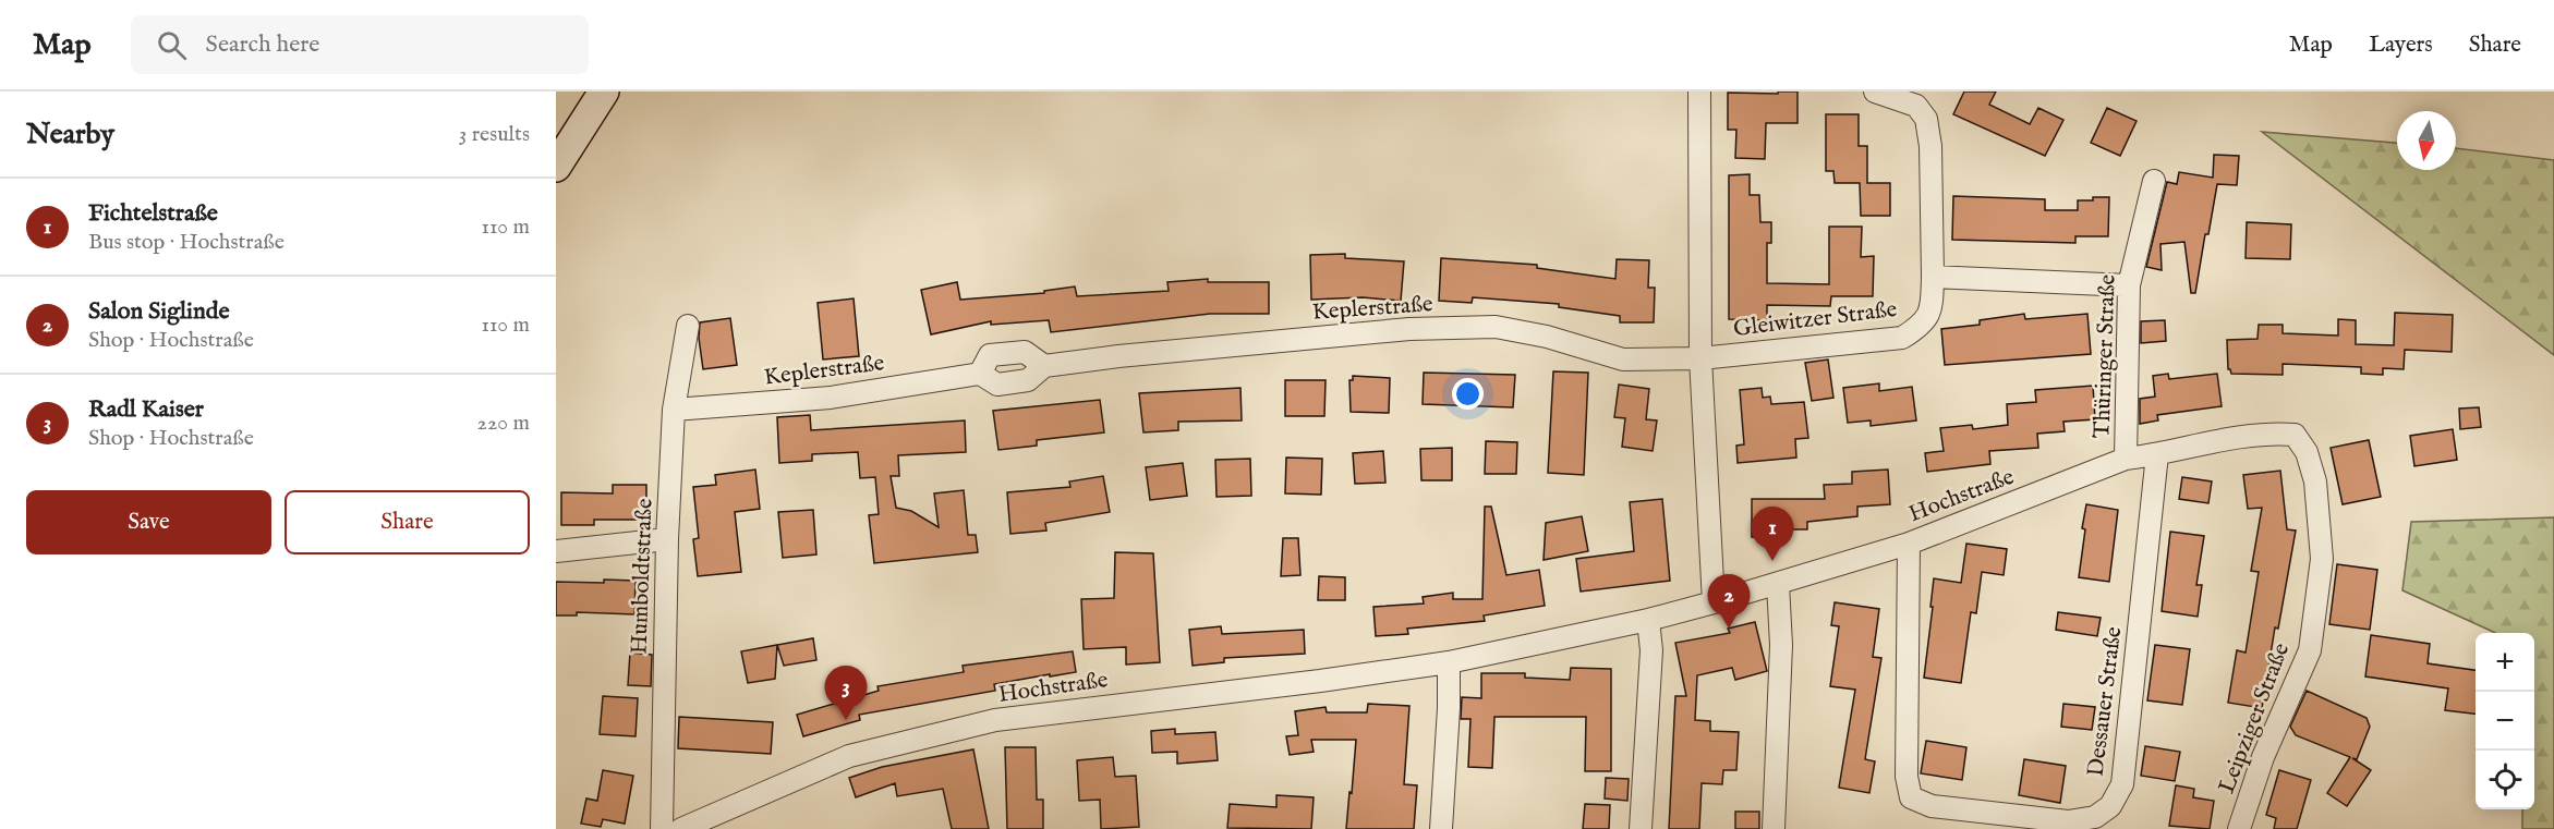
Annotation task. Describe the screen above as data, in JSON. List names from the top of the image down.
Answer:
{
  "streets": {
    "street": [
      "Keplerstraße",
      "Gleiwitzer Straße",
      "Thüringer Straße",
      "Hochstraße",
      "Humboldtstraße",
      "Dessauer Straße",
      "Leipziger Straße"
    ]
  },
  "crossings": [
    ["Keplerstraße", "Gleiwitzer Straße"],
    ["Keplerstraße", "Humboldtstraße"],
    ["Thüringer Straße", "Hochstraße"],
    ["Hochstraße", "Dessauer Straße"],
    ["Hochstraße", "Leipziger Straße"]
  ],
  "north": "bottom",
  "page": {
    "header": "Map",
    "search": "Search here",
    "nav": ["Map", "Layers", "Share"],
    "heading": ["Nearby", "3 results"],
    "list": [
      {
        "mark": "1",
        "name": "Fichtelstraße",
        "note": "Bus stop · Hochstraße",
        "value": "110 m"
      },
      {
        "mark": "2",
        "name": "Salon Siglinde",
        "note": "Shop · Hochstraße",
        "value": "110 m"
      },
      {
        "mark": "3",
        "name": "Radl Kaiser",
        "note": "Shop · Hochstraße",
        "value": "220 m"
      }
    ],
    "buttons": ["Save", "Share"],
    "pins": ["1", "2", "3"],
    "map_buttons": ["+", "−"]
  }
}
